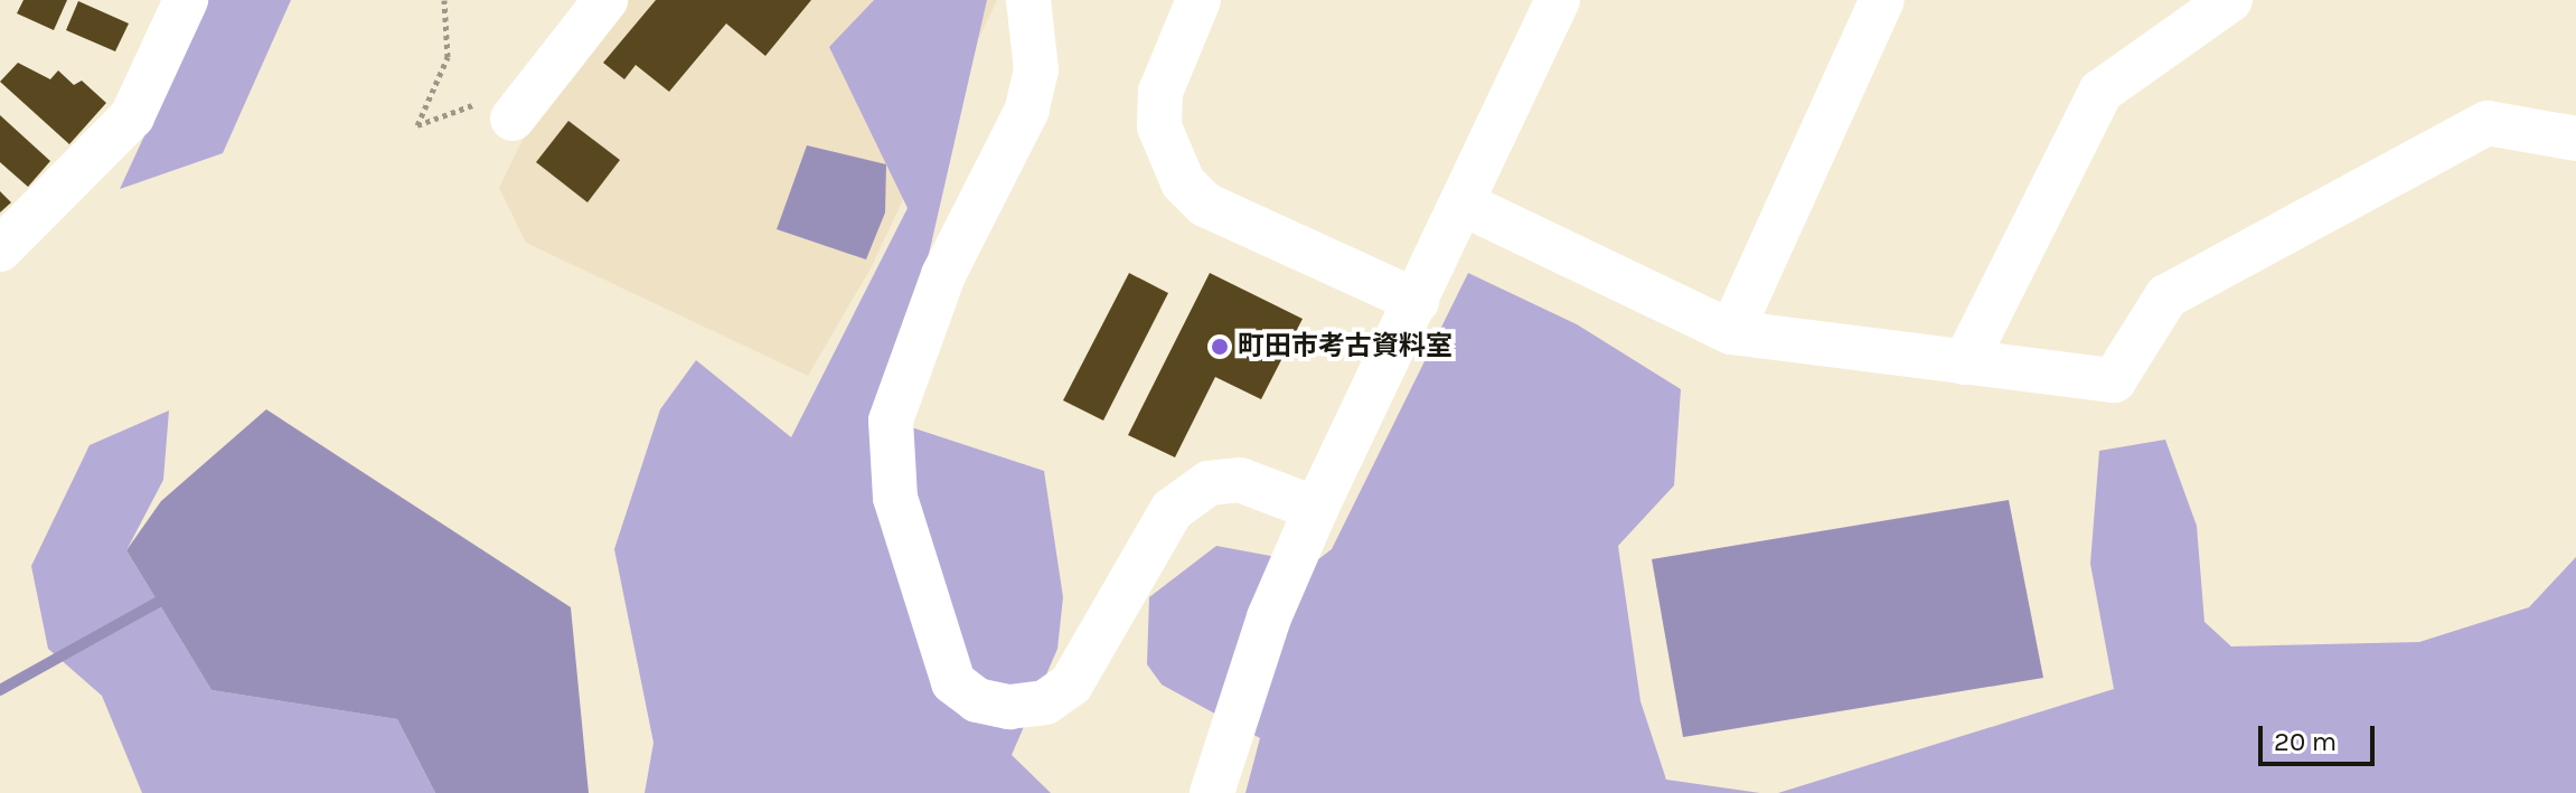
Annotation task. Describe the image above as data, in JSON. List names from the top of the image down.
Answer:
{
  "places": ["町田市考古資料室"],
  "scale_bar": "20 m"
}
